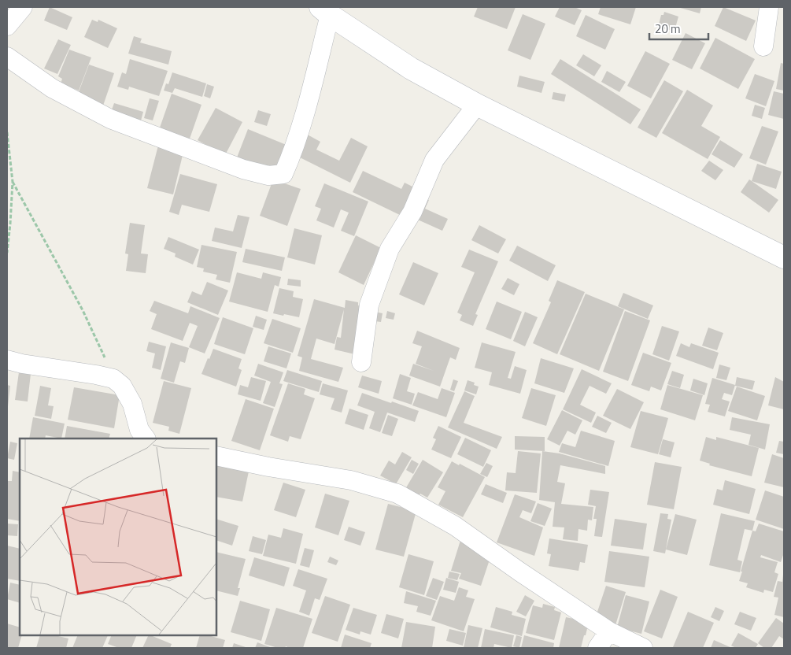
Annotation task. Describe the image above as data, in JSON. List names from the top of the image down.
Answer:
{
  "scale_bar": "20 m"
}
